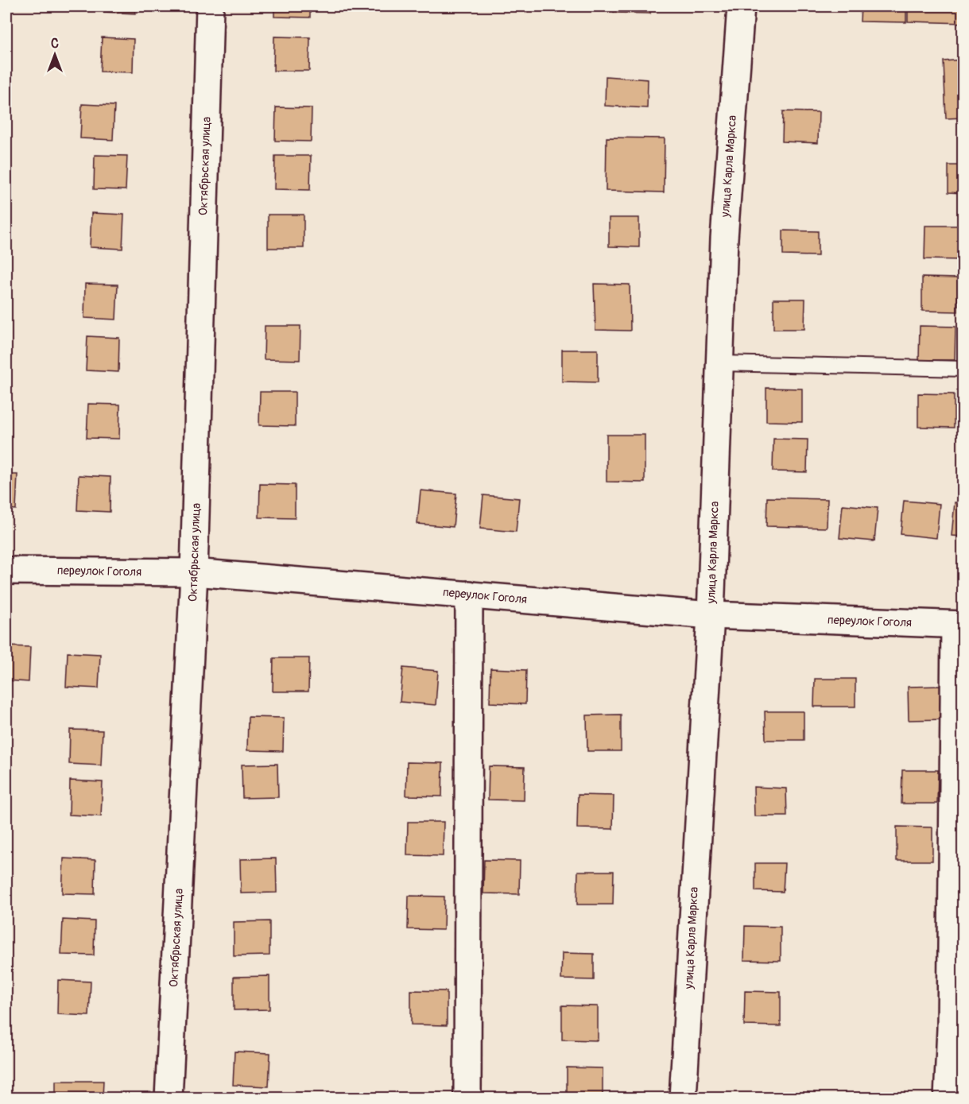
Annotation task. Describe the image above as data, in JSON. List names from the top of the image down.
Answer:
{
  "streets": {
    "street": ["Октябрьская улица", "улица Карла Маркса", "переулок Гоголя"]
  },
  "crossings": [
    ["Октябрьская улица", "переулок Гоголя"],
    ["улица Карла Маркса", "переулок Гоголя"]
  ],
  "north": "top"
}
